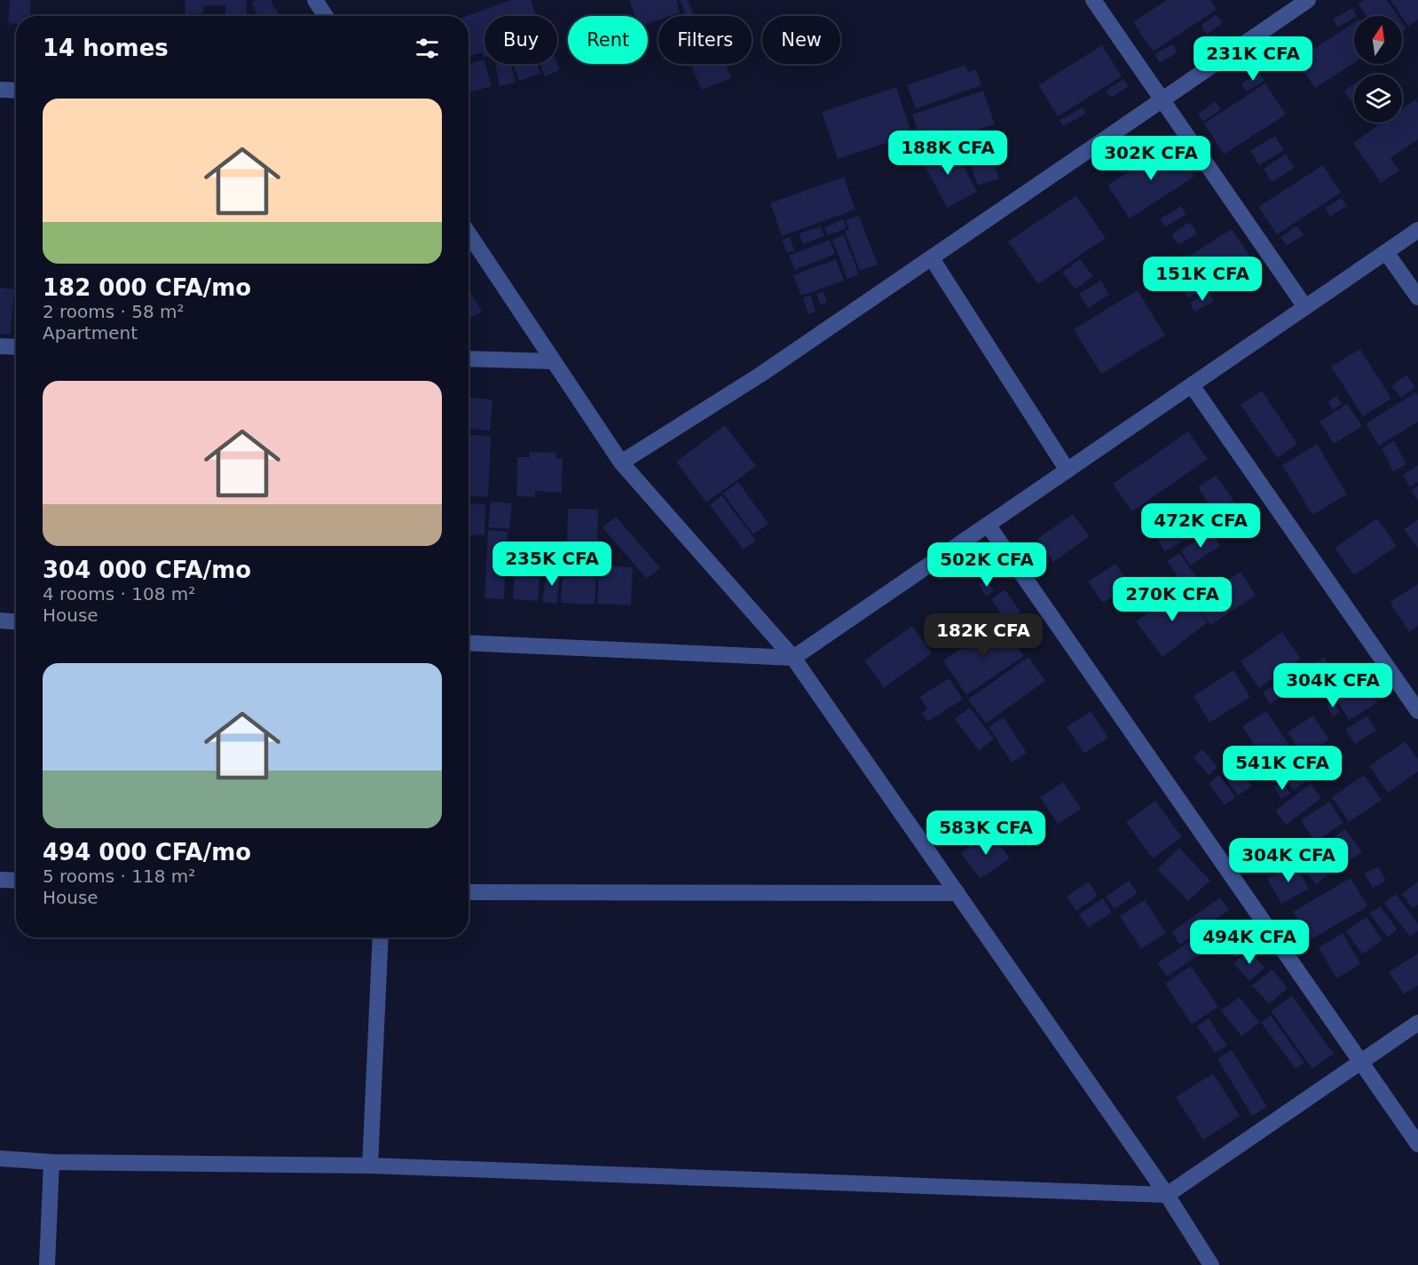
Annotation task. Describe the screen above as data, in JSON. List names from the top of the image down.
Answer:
{
  "north": "top",
  "page": {
    "chip": [
      "Buy",
      "Rent",
      "Filters",
      "New"
    ],
    "heading": "14 homes",
    "price": [
      "231K CFA",
      "188K CFA",
      "302K CFA",
      "151K CFA",
      "472K CFA",
      "235K CFA",
      "502K CFA",
      "270K CFA",
      "182K CFA",
      "304K CFA",
      "541K CFA",
      "583K CFA",
      "304K CFA",
      "494K CFA"
    ],
    "list": [
      {
        "name": "182 000 CFA/mo",
        "note": "2 rooms · 58 m² · Apartment"
      },
      {
        "name": "304 000 CFA/mo",
        "note": "4 rooms · 108 m² · House"
      },
      {
        "name": "494 000 CFA/mo",
        "note": "5 rooms · 118 m² · House"
      }
    ]
  }
}
